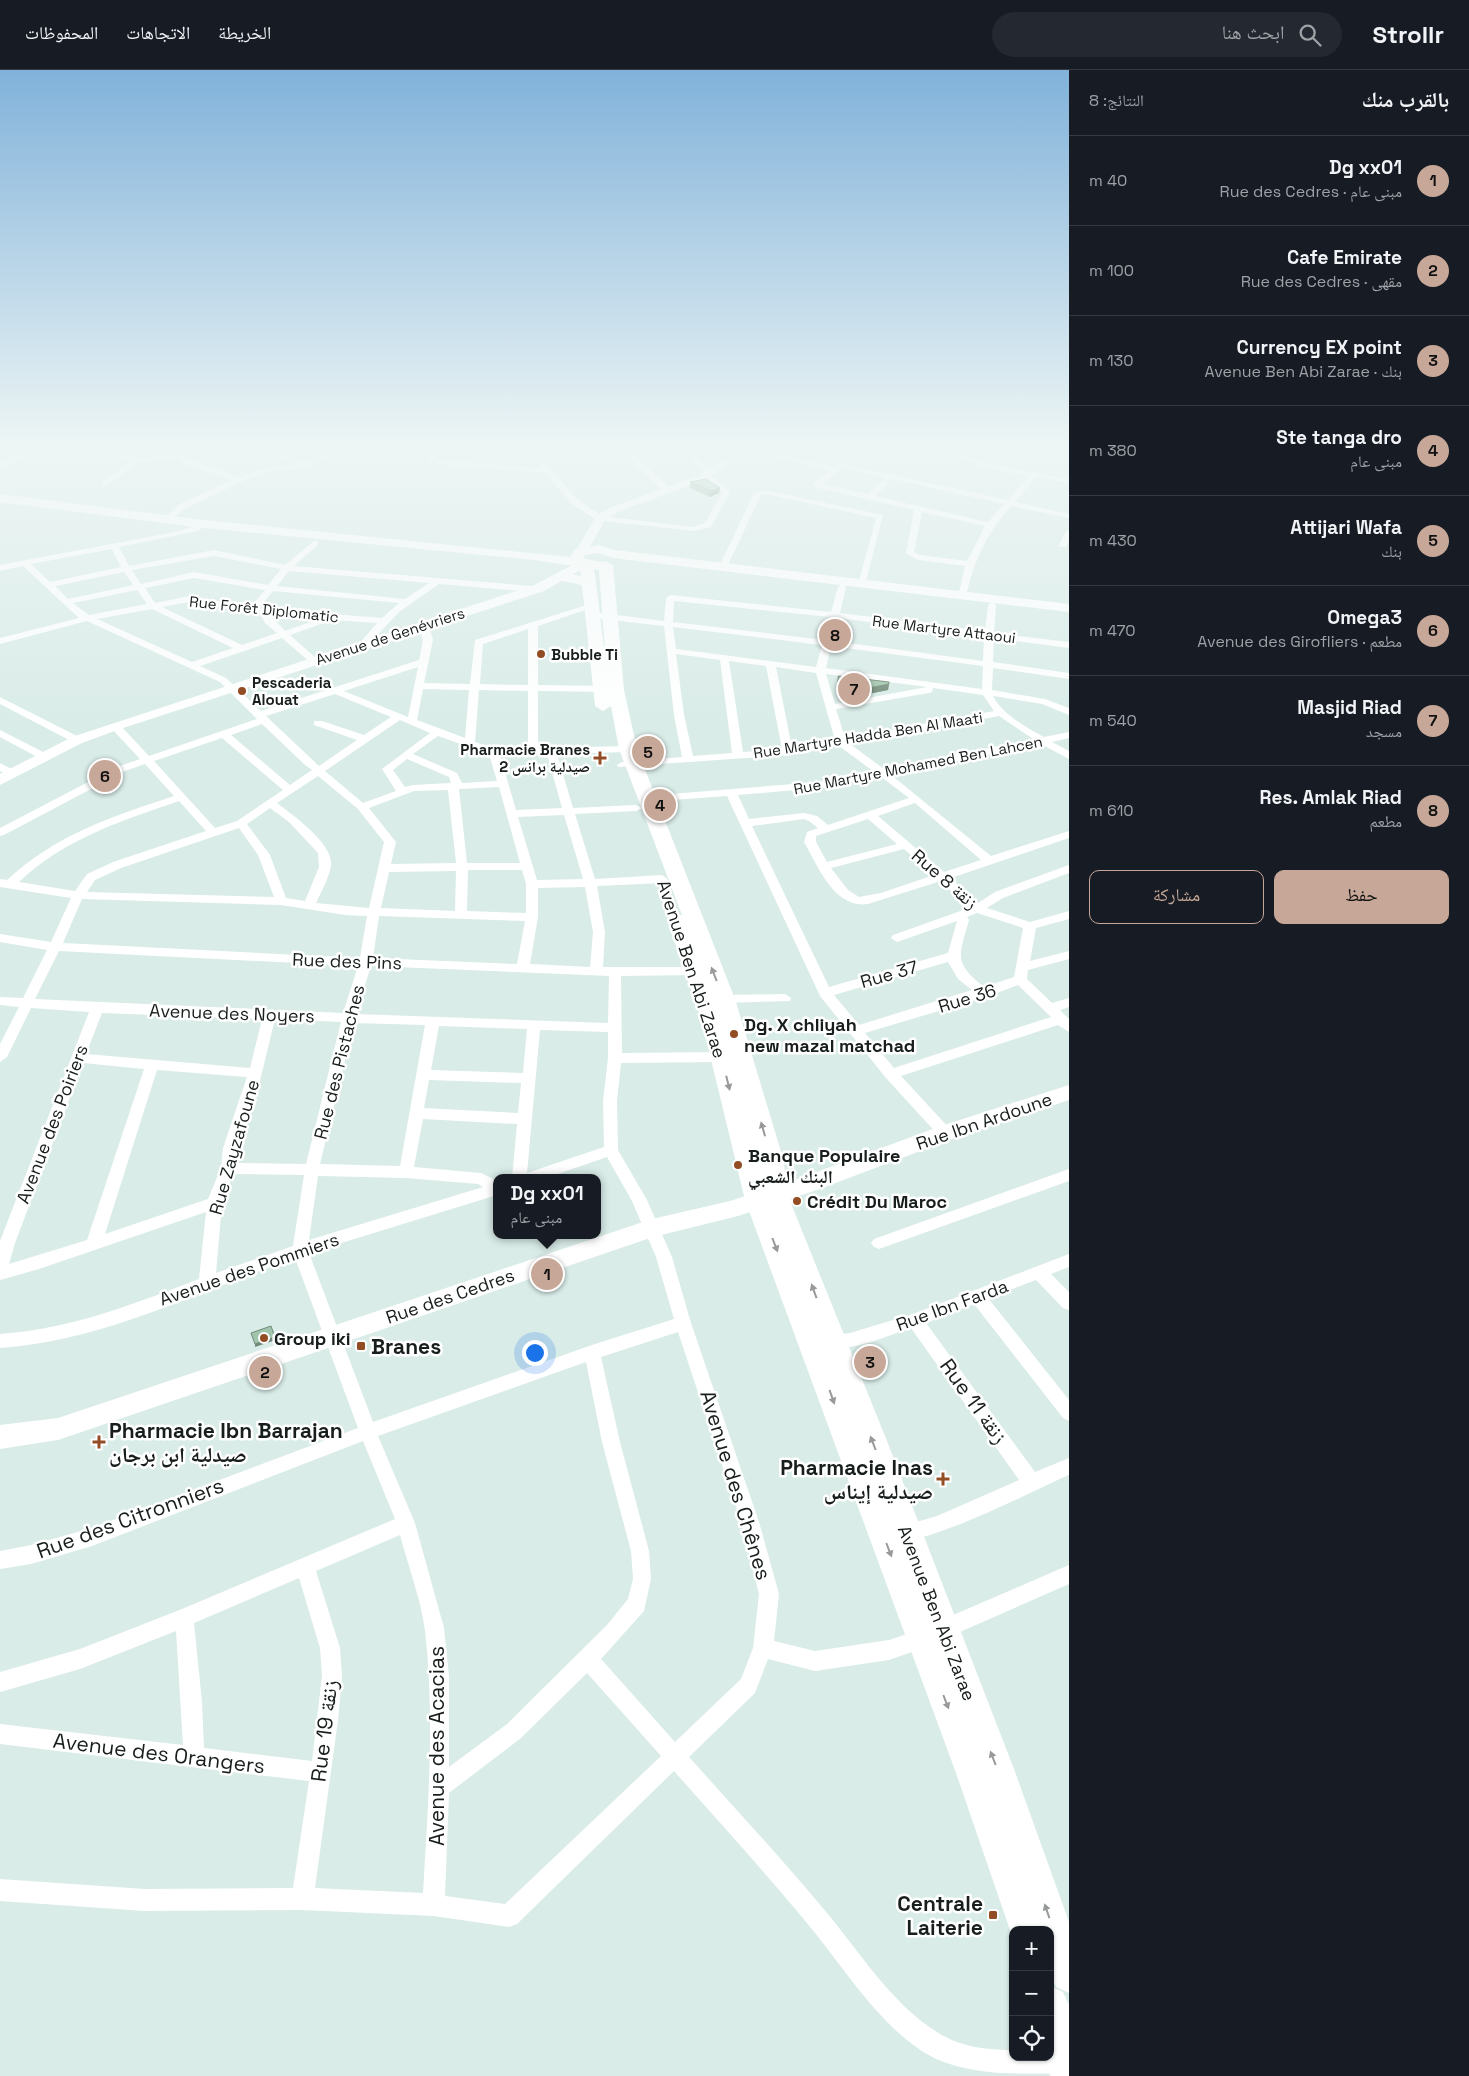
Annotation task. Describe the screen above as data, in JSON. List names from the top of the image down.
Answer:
{
  "streets": {
    "main road": ["Avenue Ben Abi Zarae"],
    "street": [
      "Rue Forêt Diplomatic",
      "Rue Martyre Attaoui",
      "Avenue de Genévriers",
      "Rue Martyre Hadda Ben Al Maati",
      "Rue Martyre Mohamed Ben Lahcen",
      "Rue 8 زنقة",
      "Rue des Pins",
      "Rue 37",
      "Rue 36",
      "Avenue des Noyers",
      "Rue des Pistaches",
      "Rue Ibn Ardoune",
      "Avenue des Poiriers",
      "Rue Zayzafoune",
      "Avenue des Pommiers",
      "Rue des Cedres",
      "Rue Ibn Farda",
      "Rue 11 زنقة",
      "Avenue des Chênes",
      "Rue des Citronniers",
      "Rue 19 زنقة",
      "Avenue des Acacias",
      "Avenue des Orangers"
    ]
  },
  "crossings": [
    ["Rue Forêt Diplomatic", "Rue des Pistaches"],
    ["Rue Martyre Attaoui", "Rue Martyre Hadda Ben Al Maati"],
    ["Avenue de Genévriers", "Rue des Pistaches"],
    ["Rue Martyre Hadda Ben Al Maati", "Avenue Ben Abi Zarae"],
    ["Rue Martyre Mohamed Ben Lahcen", "Avenue Ben Abi Zarae"],
    ["Rue des Pins", "Avenue Ben Abi Zarae"],
    ["Rue des Pins", "Rue des Pistaches"],
    ["Avenue Ben Abi Zarae", "Rue Ibn Ardoune"],
    ["Avenue Ben Abi Zarae", "Rue des Cedres"],
    ["Avenue Ben Abi Zarae", "Rue Ibn Farda"],
    ["Avenue des Noyers", "Rue des Pistaches"],
    ["Avenue des Noyers", "Avenue des Poiriers"],
    ["Avenue des Noyers", "Rue Zayzafoune"],
    ["Rue des Pistaches", "Avenue des Pommiers"],
    ["Rue Ibn Ardoune", "Rue des Cedres"],
    ["Rue Zayzafoune", "Avenue des Pommiers"],
    ["Rue des Cedres", "Avenue des Chênes"],
    ["Rue des Cedres", "Avenue des Acacias"],
    ["Rue Ibn Farda", "Rue 11 زنقة"],
    ["Avenue des Chênes", "Rue des Citronniers"],
    ["Avenue des Chênes", "Avenue des Acacias"],
    ["Rue des Citronniers", "Avenue des Acacias"],
    ["Rue 19 زنقة", "Avenue des Orangers"]
  ],
  "places": {
    "other": [
      "Bubble Ti",
      "Pescaderia Alouat",
      "Dg. X chliyah new mazal matchad",
      "Banque Populaire البنك الشعبي",
      "Crédit Du Maroc",
      "Group iki"
    ],
    "health": ["Pharmacie Branes 2 صيدلية برانس", "Pharmacie Ibn Barrajan صيدلية ابن برجان", "Pharmacie Inas صيدلية إيناس"],
    "transit": ["Branes", "Centrale Laiterie"]
  },
  "page": {
    "header": "Strollr",
    "search": "ابحث هنا",
    "nav": ["الخريطة", "الاتجاهات", "المحفوظات"],
    "heading": ["بالقرب منك", "النتائج: 8"],
    "list": [
      {
        "mark": "1",
        "name": "Dg xx01",
        "note": "مبنى عام · Rue des Cedres",
        "value": "40 m"
      },
      {
        "mark": "2",
        "name": "Cafe Emirate",
        "note": "مقهى · Rue des Cedres",
        "value": "100 m"
      },
      {
        "mark": "3",
        "name": "Currency EX point",
        "note": "بنك · Avenue Ben Abi Zarae",
        "value": "130 m"
      },
      {
        "mark": "4",
        "name": "Ste tanga dro",
        "note": "مبنى عام",
        "value": "380 m"
      },
      {
        "mark": "5",
        "name": "Attijari Wafa",
        "note": "بنك",
        "value": "430 m"
      },
      {
        "mark": "6",
        "name": "Omega3",
        "note": "مطعم · Avenue des Girofliers",
        "value": "470 m"
      },
      {
        "mark": "7",
        "name": "Masjid Riad",
        "note": "مسجد",
        "value": "540 m"
      },
      {
        "mark": "8",
        "name": "Res. Amlak Riad",
        "note": "مطعم",
        "value": "610 m"
      }
    ],
    "pins": [
      "8",
      "7",
      "5",
      "6",
      "4",
      "1",
      "3",
      "2"
    ],
    "buttons": ["حفظ", "مشاركة"],
    "popup": ["Dg xx01", "مبنى عام"],
    "map_buttons": ["+", "−"]
  }
}
